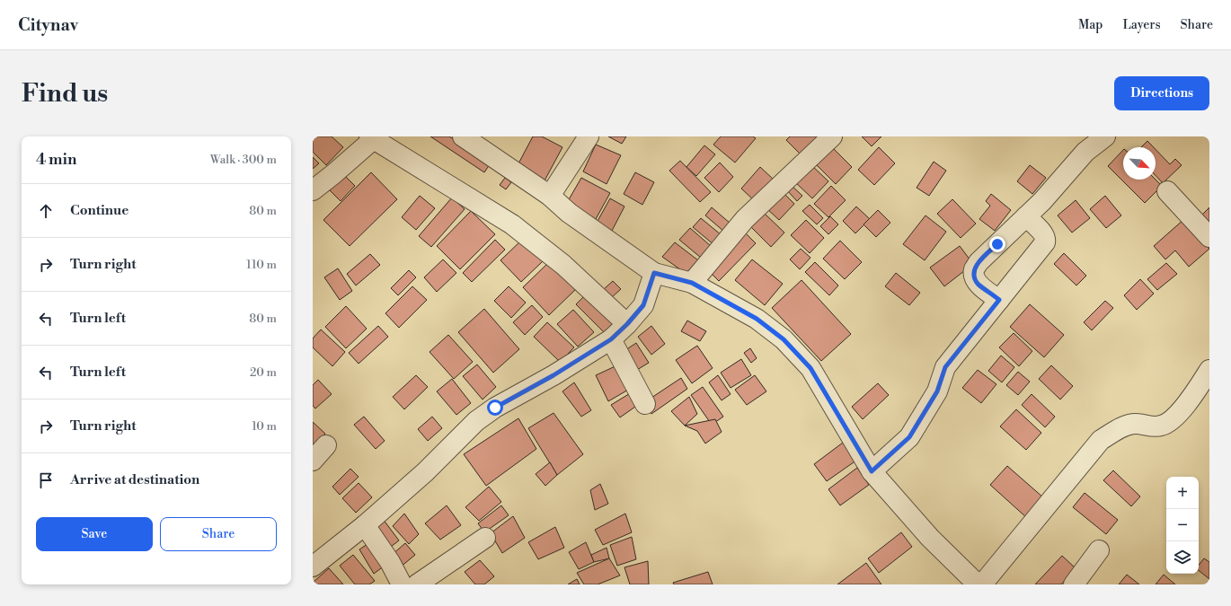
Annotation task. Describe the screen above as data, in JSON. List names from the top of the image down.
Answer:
{
  "north": "bottom right",
  "page": {
    "header": "Citynav",
    "nav": ["Map", "Layers", "Share"],
    "buttons": [
      "Directions",
      ["Save", "Share"]
    ],
    "title": "Find us",
    "heading": ["4 min", "Walk · 300 m"],
    "list": [
      ["Continue", "80 m"],
      ["Turn right", "110 m"],
      ["Turn left", "80 m"],
      ["Turn left", "20 m"],
      ["Turn right", "10 m"],
      "Arrive at destination"
    ],
    "map_buttons": ["+", "−"]
  }
}
